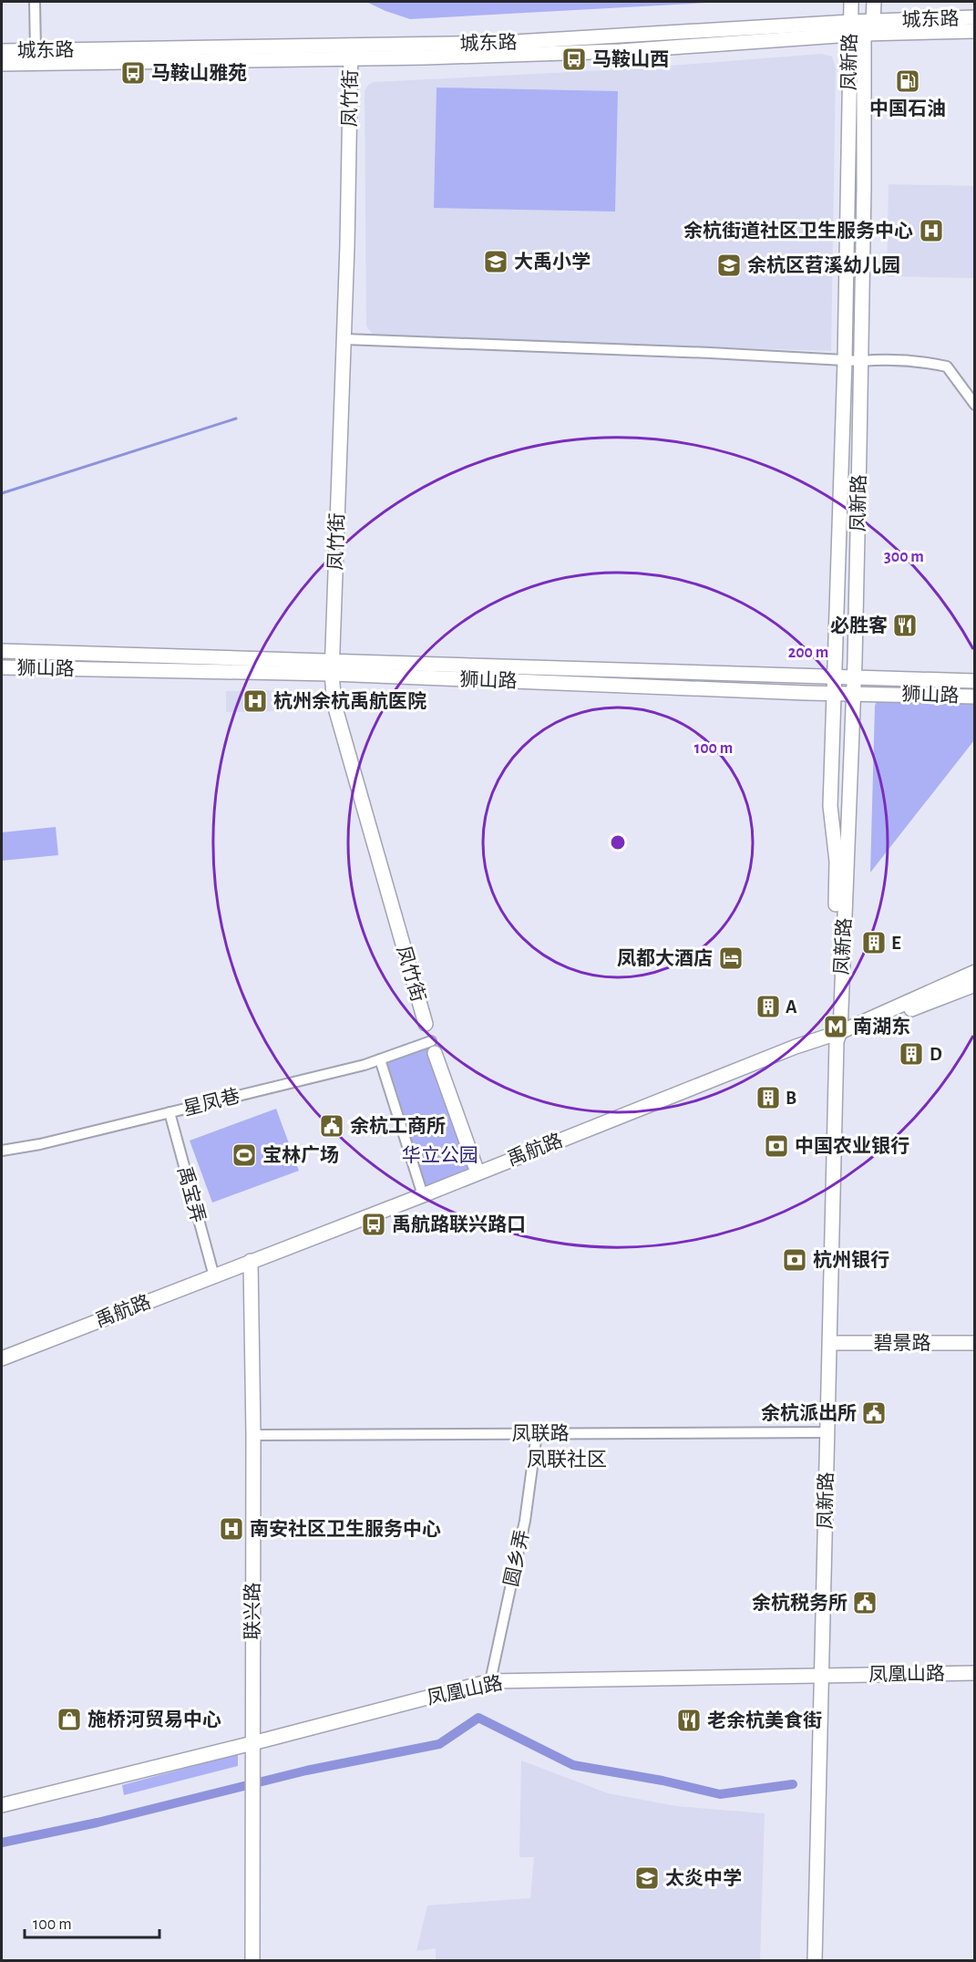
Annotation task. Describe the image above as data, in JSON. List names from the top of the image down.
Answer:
{
  "streets": {
    "main road": [
      "城东路",
      "凤新路",
      "凤竹街",
      "狮山路",
      "禹航路",
      "碧景路",
      "联兴路",
      "凤凰山路"
    ],
    "street": [
      "星凤巷",
      "禹宝弄",
      "凤联路",
      "圆乡弄"
    ]
  },
  "crossings": [
    ["城东路", "凤新路"],
    ["城东路", "凤竹街"],
    ["凤新路", "狮山路"],
    ["凤新路", "禹航路"],
    ["凤新路", "碧景路"],
    ["凤新路", "凤联路"],
    ["凤新路", "凤凰山路"],
    ["凤竹街", "狮山路"],
    ["星凤巷", "禹宝弄"],
    ["禹航路", "禹宝弄"],
    ["禹航路", "联兴路"],
    ["凤联路", "圆乡弄"],
    ["凤联路", "联兴路"],
    ["圆乡弄", "凤凰山路"],
    ["联兴路", "凤凰山路"]
  ],
  "districts": ["凤联社区"],
  "parks": ["华立公园"],
  "places": {
    "bus stop": ["马鞍山西", "马鞍山雅苑", "禹航路联兴路口"],
    "fuel station": ["中国石油"],
    "hospital": ["余杭街道社区卫生服务中心", "杭州余杭禹航医院", "南安社区卫生服务中心"],
    "school or university": ["大禹小学", "余杭区苕溪幼儿园", "太炎中学"],
    "restaurant": ["必胜客", "老余杭美食街"],
    "building": [
      "E",
      "A",
      "D",
      "B"
    ],
    "hotel": ["凤都大酒店"],
    "metro station": ["南湖东"],
    "public building": ["余杭工商所", "余杭派出所", "余杭税务所"],
    "bank": ["中国农业银行", "杭州银行"],
    "sports": ["宝林广场"],
    "shop": ["施桥河贸易中心"]
  },
  "scale_bar": "100 m",
  "rings": ["300 m", "200 m", "100 m"]
}
